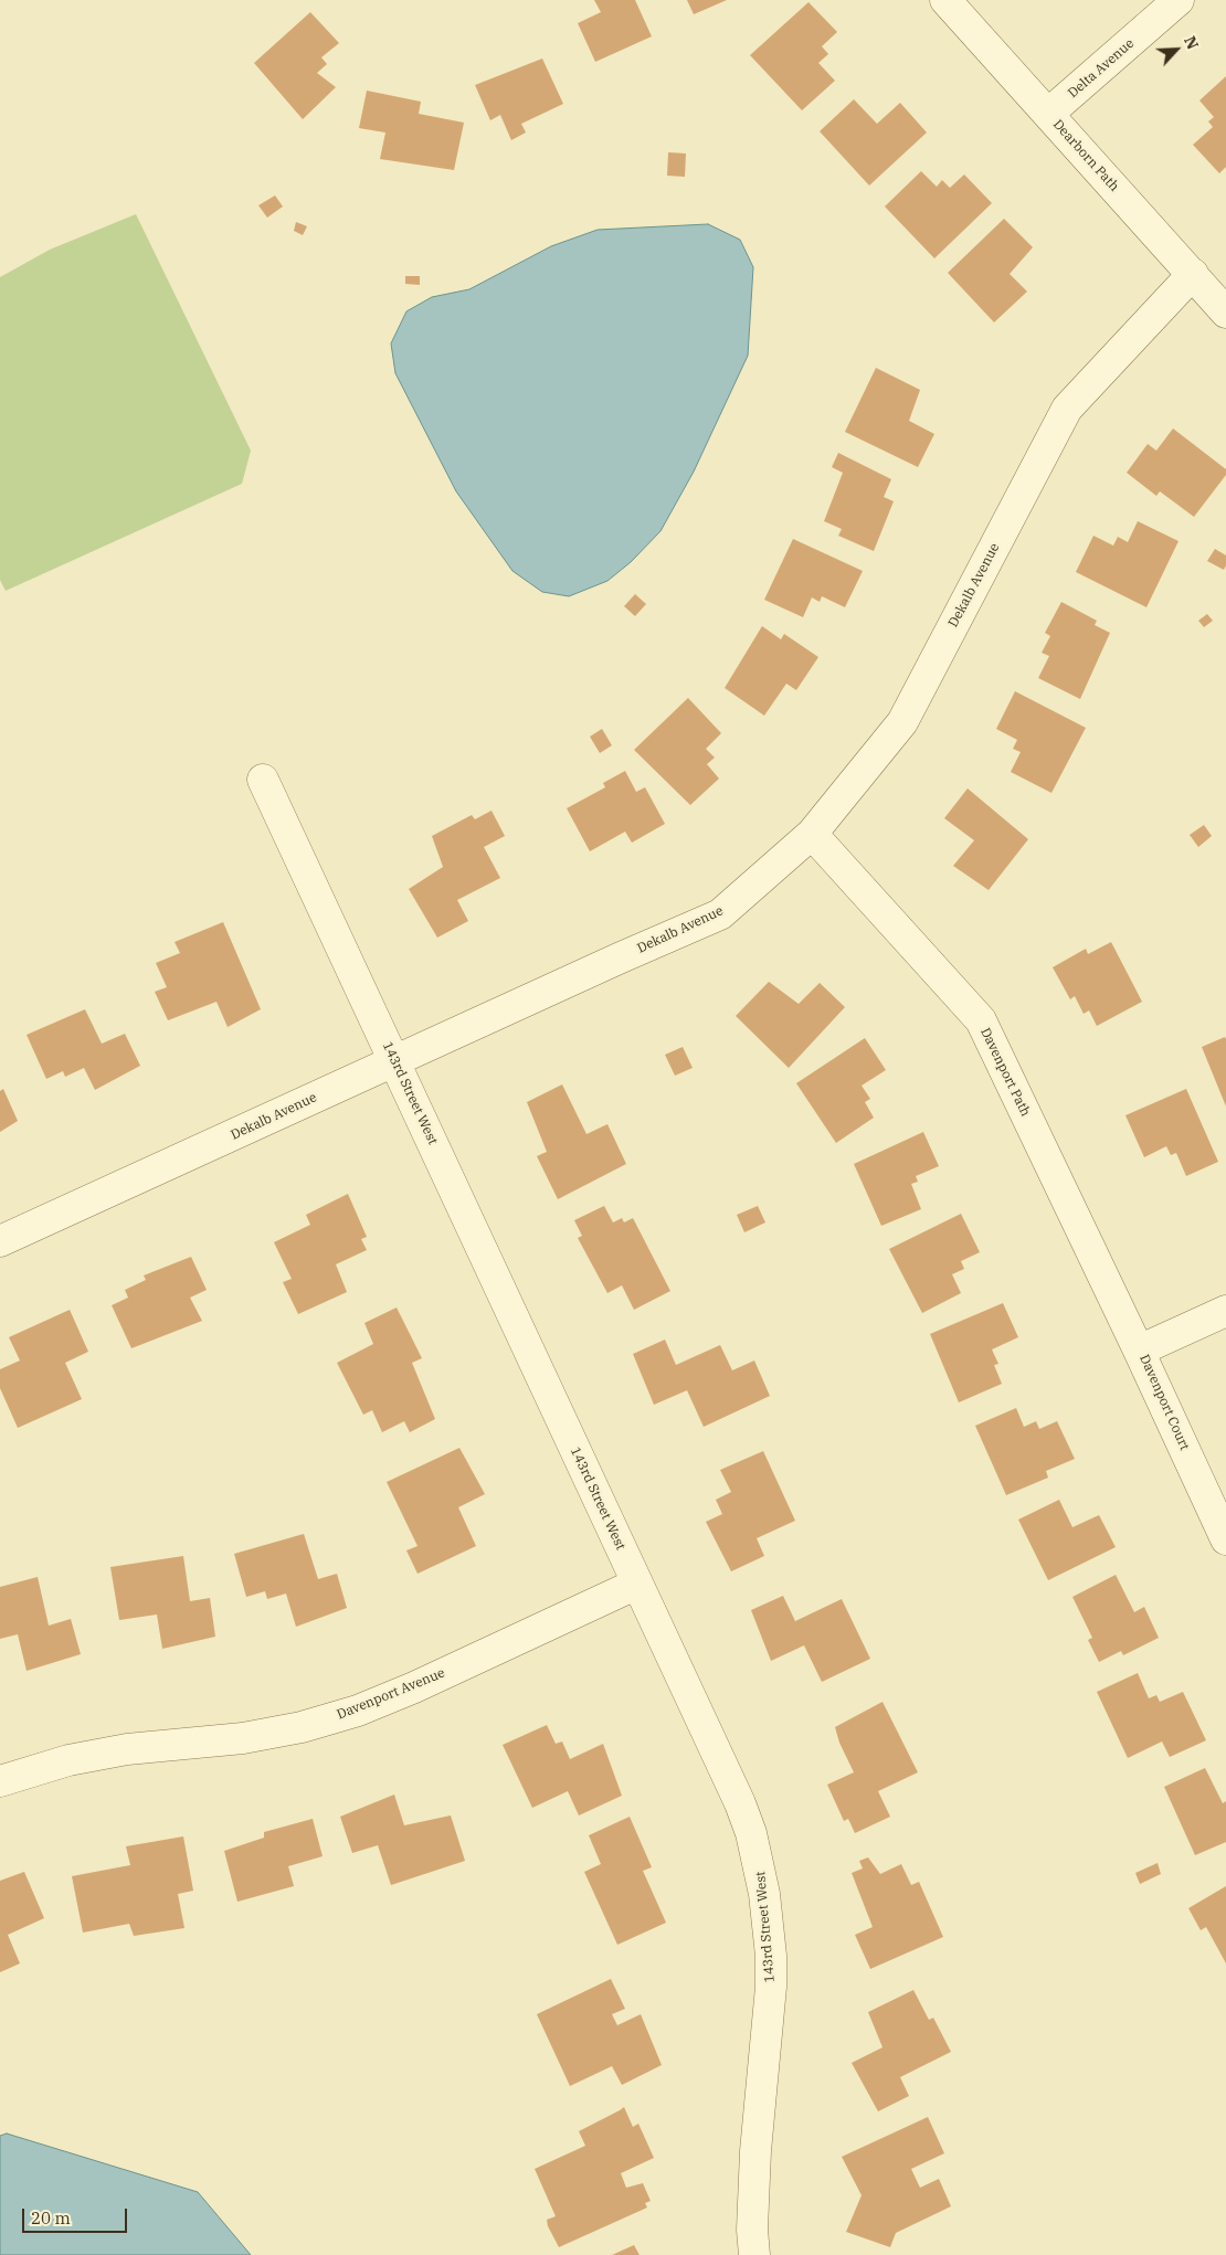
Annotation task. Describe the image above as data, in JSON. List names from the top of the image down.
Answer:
{
  "streets": {
    "street": [
      "Delta Avenue",
      "Dearborn Path",
      "Dekalb Avenue",
      "Davenport Path",
      "143rd Street West",
      "Davenport Court",
      "Davenport Avenue"
    ]
  },
  "crossings": [
    ["Delta Avenue", "Dearborn Path"],
    ["Dearborn Path", "Dekalb Avenue"],
    ["Dekalb Avenue", "Davenport Path"],
    ["Dekalb Avenue", "143rd Street West"],
    ["Davenport Path", "Davenport Court"],
    ["143rd Street West", "Davenport Avenue"]
  ],
  "scale_bar": "20 m",
  "north": "top right"
}
